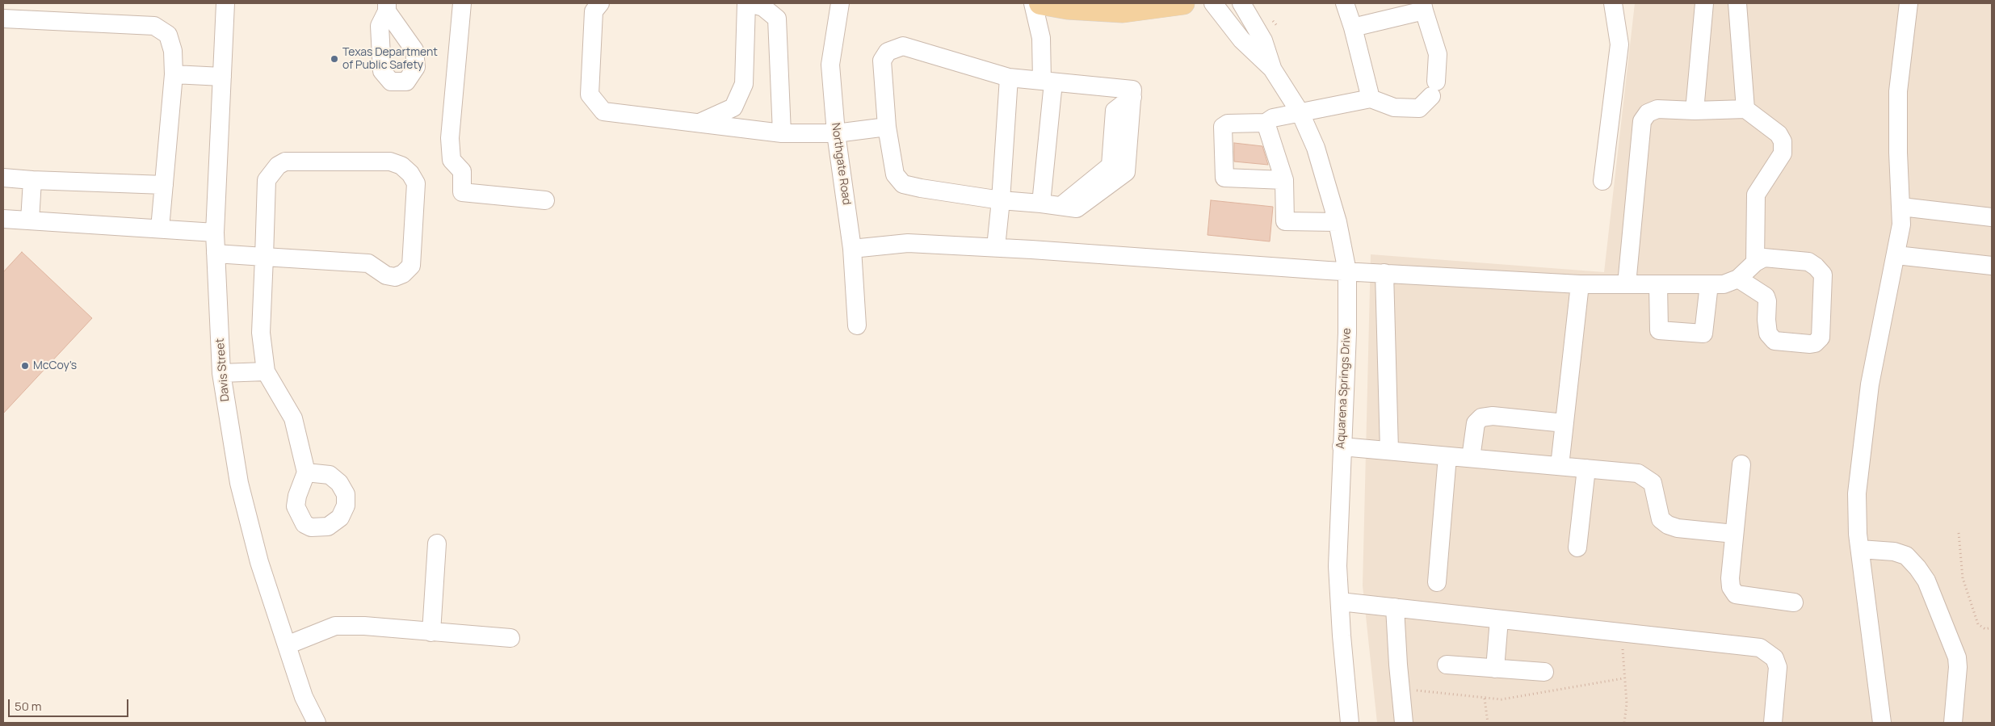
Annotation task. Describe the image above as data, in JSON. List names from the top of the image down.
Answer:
{
  "streets": {
    "street": ["Northgate Road", "Davis Street", "Aquarena Springs Drive"]
  },
  "places": ["Texas Department of Public Safety", "McCoy's"],
  "scale_bar": "50 m"
}
